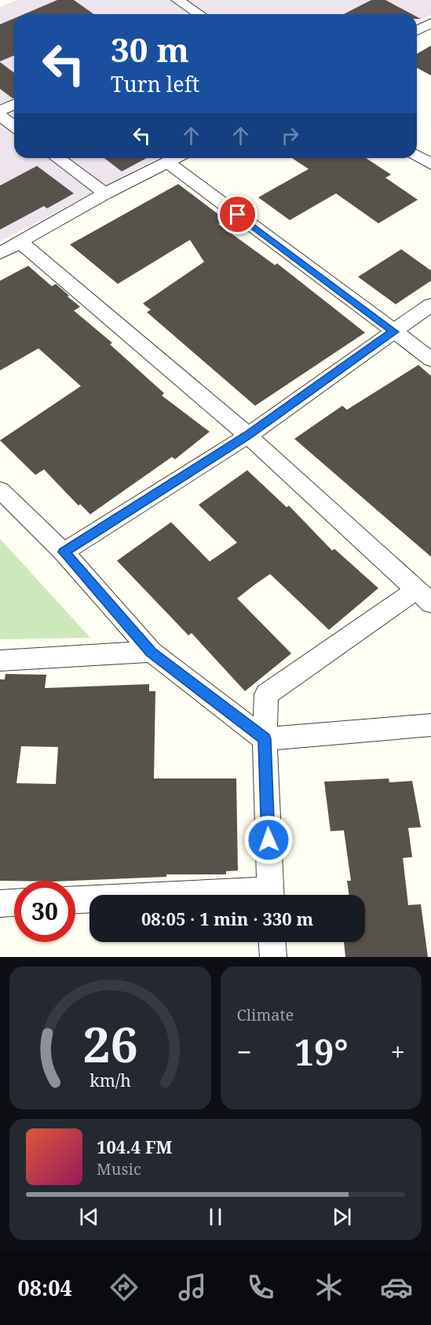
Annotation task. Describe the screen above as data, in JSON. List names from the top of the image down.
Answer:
{
  "page": {
    "turn": ["30 m", "Turn left"],
    "limit": "30",
    "trip": "08:05 · 1 min · 330 m",
    "tile": "Climate",
    "heat": ["−", "19°", "+"],
    "song": ["104.4 FM", "Music"],
    "tabs": "08:04",
    "gauge": ["26", "km/h"]
  }
}
